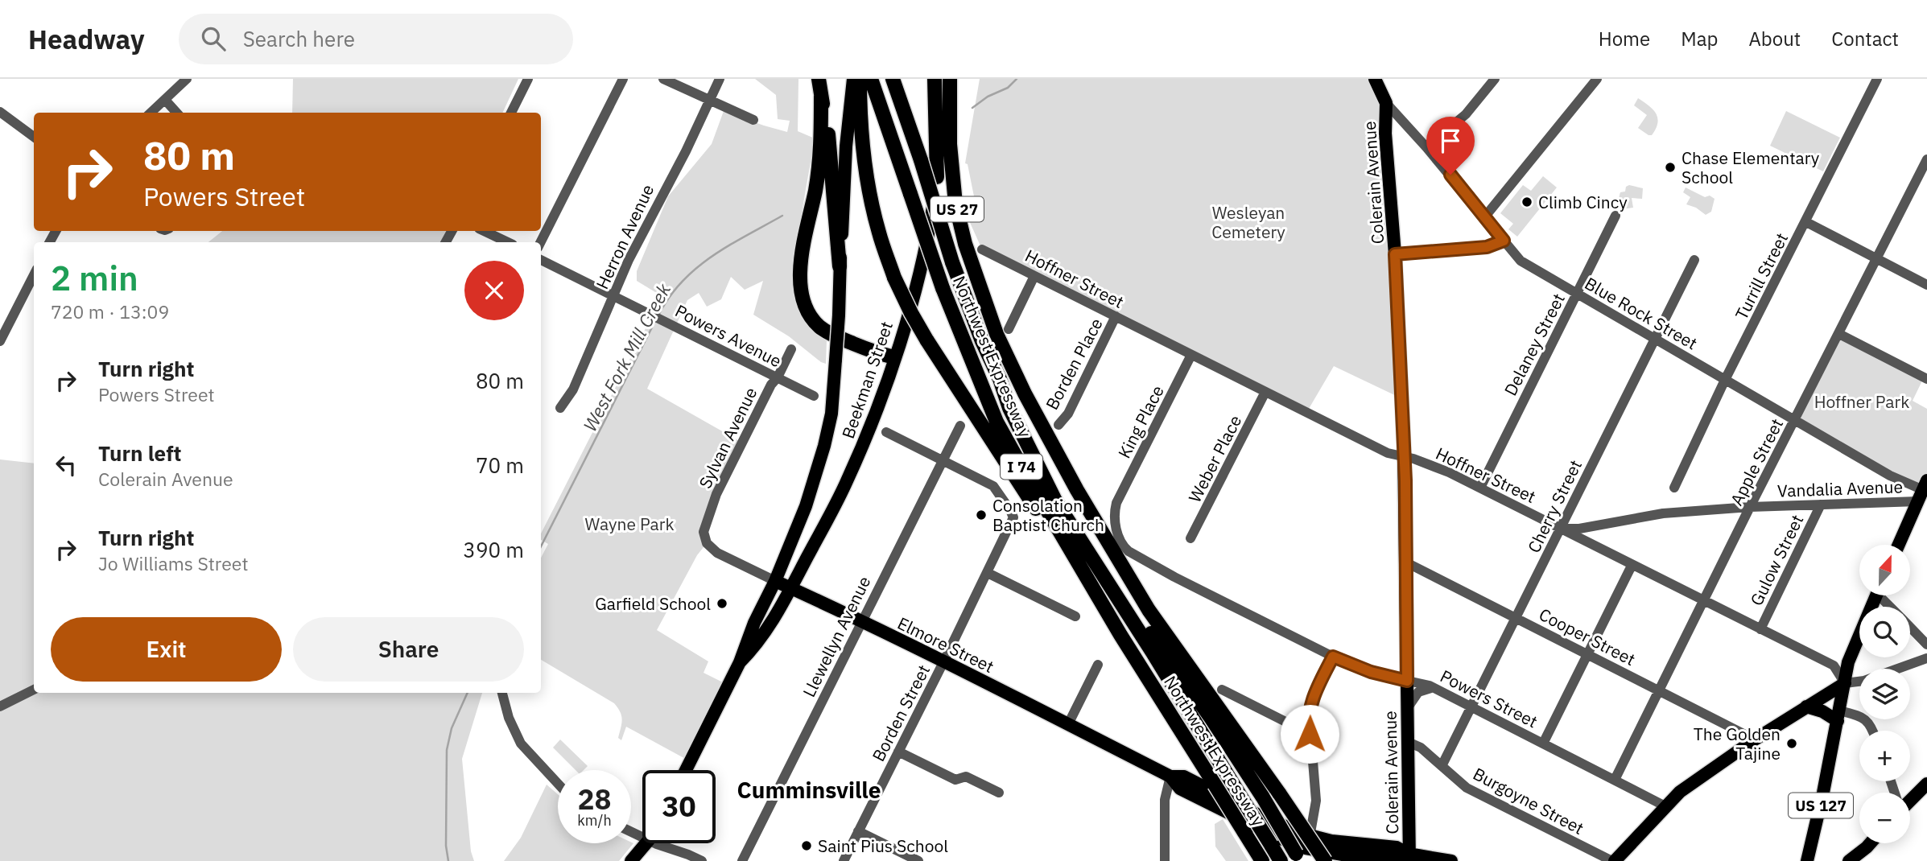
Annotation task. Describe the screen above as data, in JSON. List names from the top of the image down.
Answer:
{
  "streets": {
    "highway": ["US 27", "Northwest Expressway", "I 74"],
    "main road": [
      "Colerain Avenue",
      "Beekman Street",
      "Elmore Street",
      "US 127"
    ],
    "street": [
      "Herron Avenue",
      "Turrill Street",
      "Hoffner Street",
      "Blue Rock Street",
      "Powers Avenue",
      "Delaney Street",
      "Borden Place",
      "King Place",
      "Sylvan Avenue",
      "Weber Place",
      "Apple Street",
      "Vandalia Avenue",
      "Cherry Street",
      "Gulow Street",
      "Llewellyn Avenue",
      "Cooper Street",
      "Powers Street",
      "Borden Street",
      "Burgoyne Street"
    ]
  },
  "crossings": [
    ["Colerain Avenue", "Hoffner Street"],
    ["Colerain Avenue", "Blue Rock Street"],
    ["Colerain Avenue", "Cooper Street"],
    ["Colerain Avenue", "Elmore Street"],
    ["Colerain Avenue", "Powers Street"],
    ["Colerain Avenue", "Burgoyne Street"],
    ["US 27", "Beekman Street"],
    ["Herron Avenue", "Powers Avenue"],
    ["Turrill Street", "Blue Rock Street"],
    ["Hoffner Street", "Delaney Street"],
    ["Hoffner Street", "Borden Place"],
    ["Hoffner Street", "King Place"],
    ["Hoffner Street", "Weber Place"],
    ["Hoffner Street", "Apple Street"],
    ["Hoffner Street", "Vandalia Avenue"],
    ["Hoffner Street", "Cherry Street"],
    ["Hoffner Street", "Gulow Street"],
    ["Hoffner Street", "US 127"],
    ["Blue Rock Street", "Delaney Street"],
    ["Blue Rock Street", "Apple Street"],
    ["Blue Rock Street", "Vandalia Avenue"],
    ["Blue Rock Street", "Cherry Street"],
    ["Powers Avenue", "Sylvan Avenue"],
    ["Beekman Street", "Elmore Street"],
    ["King Place", "Powers Street"],
    ["Sylvan Avenue", "Elmore Street"],
    ["Apple Street", "Vandalia Avenue"],
    ["Apple Street", "Cooper Street"],
    ["Apple Street", "Powers Street"],
    ["Vandalia Avenue", "Cherry Street"],
    ["Vandalia Avenue", "Gulow Street"],
    ["Cherry Street", "Cooper Street"],
    ["Cherry Street", "Powers Street"],
    ["Cherry Street", "Burgoyne Street"],
    ["Llewellyn Avenue", "Elmore Street"],
    ["Llewellyn Avenue", "Borden Street"],
    ["Elmore Street", "Borden Street"]
  ],
  "districts": ["Cumminsville"],
  "water": ["West Fork Mill Creek"],
  "parks": ["Wesleyan Cemetery", "Hoffner Park", "Wayne Park"],
  "places": [
    "Chase Elementary School",
    "Climb Cincy",
    "Consolation Baptist Church",
    "Garfield School",
    "The Golden Tajine",
    "Saint Pius School"
  ],
  "north": "top",
  "page": {
    "header": "Headway",
    "search": "Search here",
    "nav": [
      "Home",
      "Map",
      "About",
      "Contact"
    ],
    "turn": ["80 m", "Powers Street"],
    "heading": ["2 min", "720 m · 13:09"],
    "list": [
      {
        "name": "Turn right",
        "note": "Powers Street",
        "value": "80 m"
      },
      {
        "name": "Turn left",
        "note": "Colerain Avenue",
        "value": "70 m"
      },
      {
        "name": "Turn right",
        "note": "Jo Williams Street",
        "value": "390 m"
      }
    ],
    "map_buttons": ["+", "−"],
    "buttons": ["Exit", "Share"],
    "speed": "28 km/h",
    "limit": "30"
  }
}
